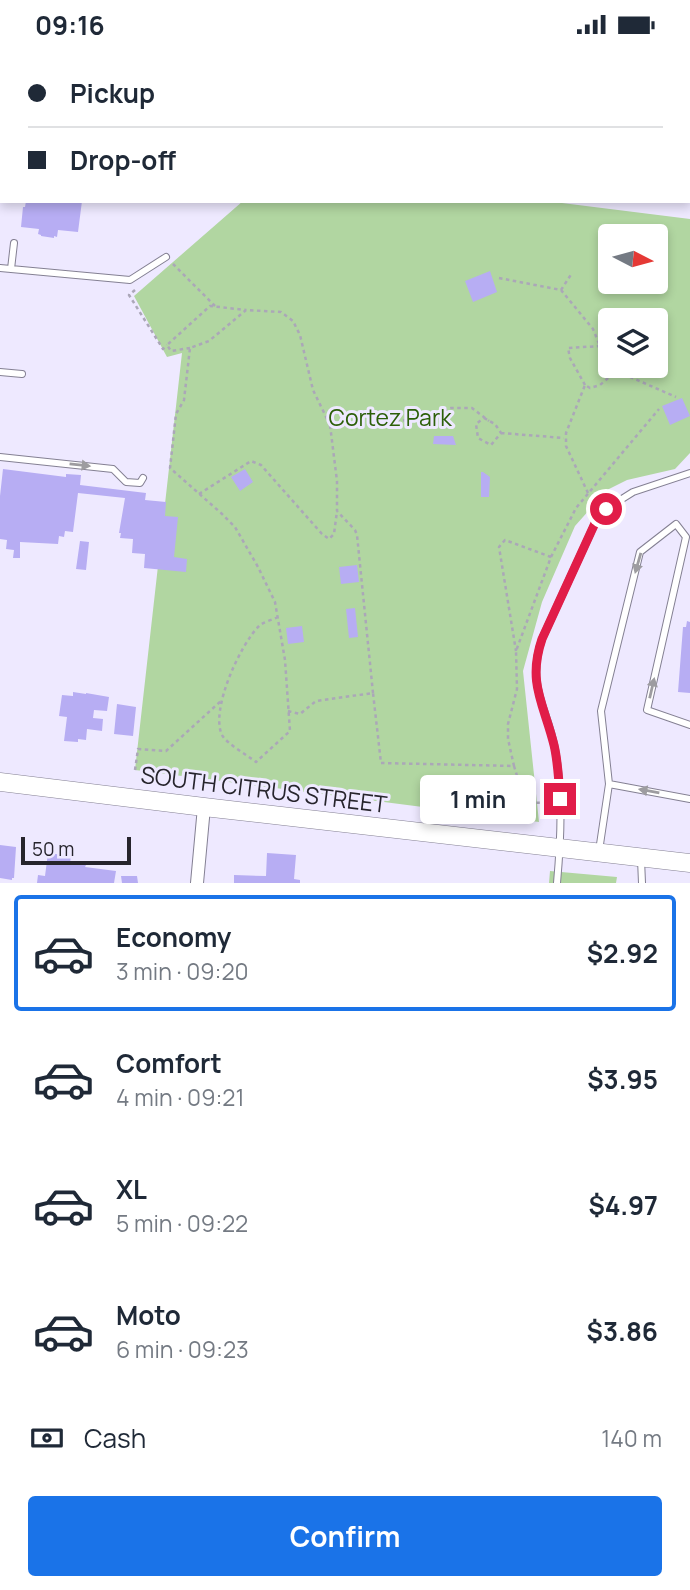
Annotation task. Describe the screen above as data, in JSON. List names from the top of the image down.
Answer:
{
  "streets": {
    "main road": ["SOUTH CITRUS STREET"]
  },
  "parks": ["Cortez Park"],
  "scale_bar": "50 m",
  "north": "right",
  "page": {
    "status": "09:16",
    "banner": ["Pickup", "Drop-off"],
    "bubble": "1 min",
    "scale": "50 m",
    "list": [
      {
        "name": "Economy",
        "note": "3 min · 09:20",
        "value": "$2.92"
      },
      {
        "name": "Comfort",
        "note": "4 min · 09:21",
        "value": "$3.95"
      },
      {
        "name": "XL",
        "note": "5 min · 09:22",
        "value": "$4.97"
      },
      {
        "name": "Moto",
        "note": "6 min · 09:23",
        "value": "$3.86"
      }
    ],
    "pay": ["Cash", "140 m"],
    "buttons": "Confirm"
  }
}
